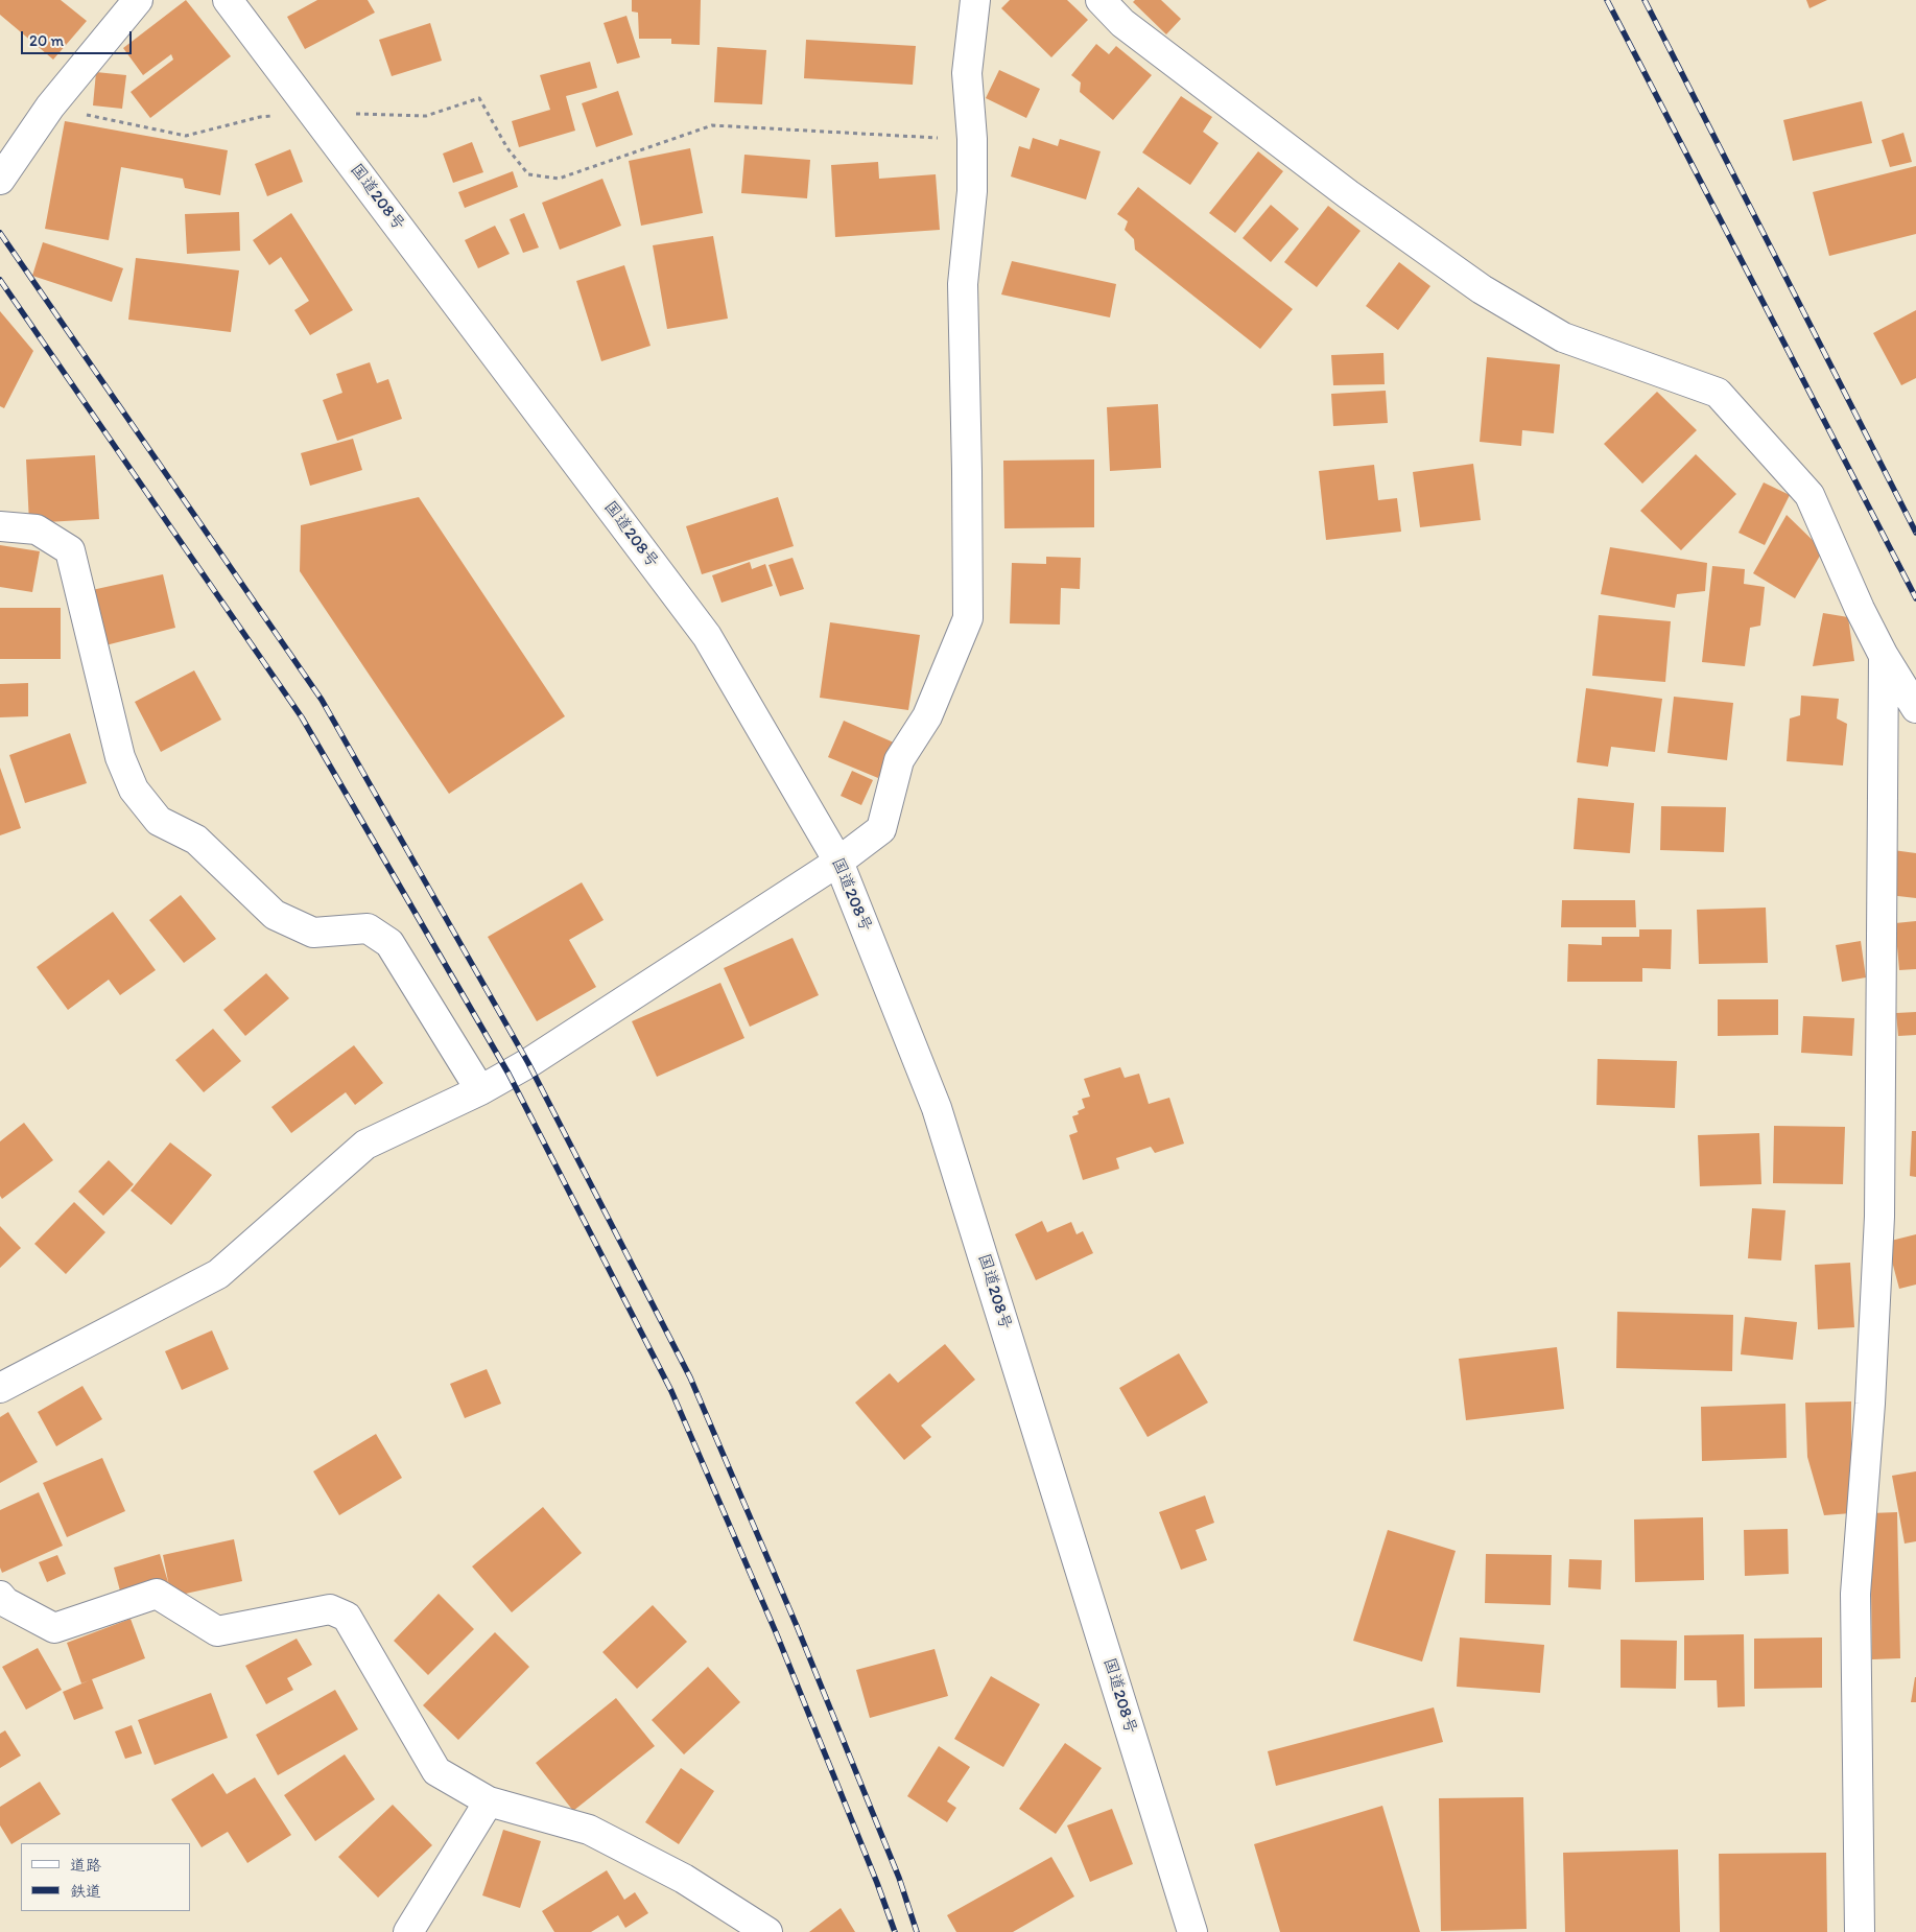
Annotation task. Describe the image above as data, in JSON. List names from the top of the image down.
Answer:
{
  "streets": {
    "main road": ["国道208号"]
  },
  "legend": ["道路", "鉄道"],
  "scale_bar": "20 m"
}
